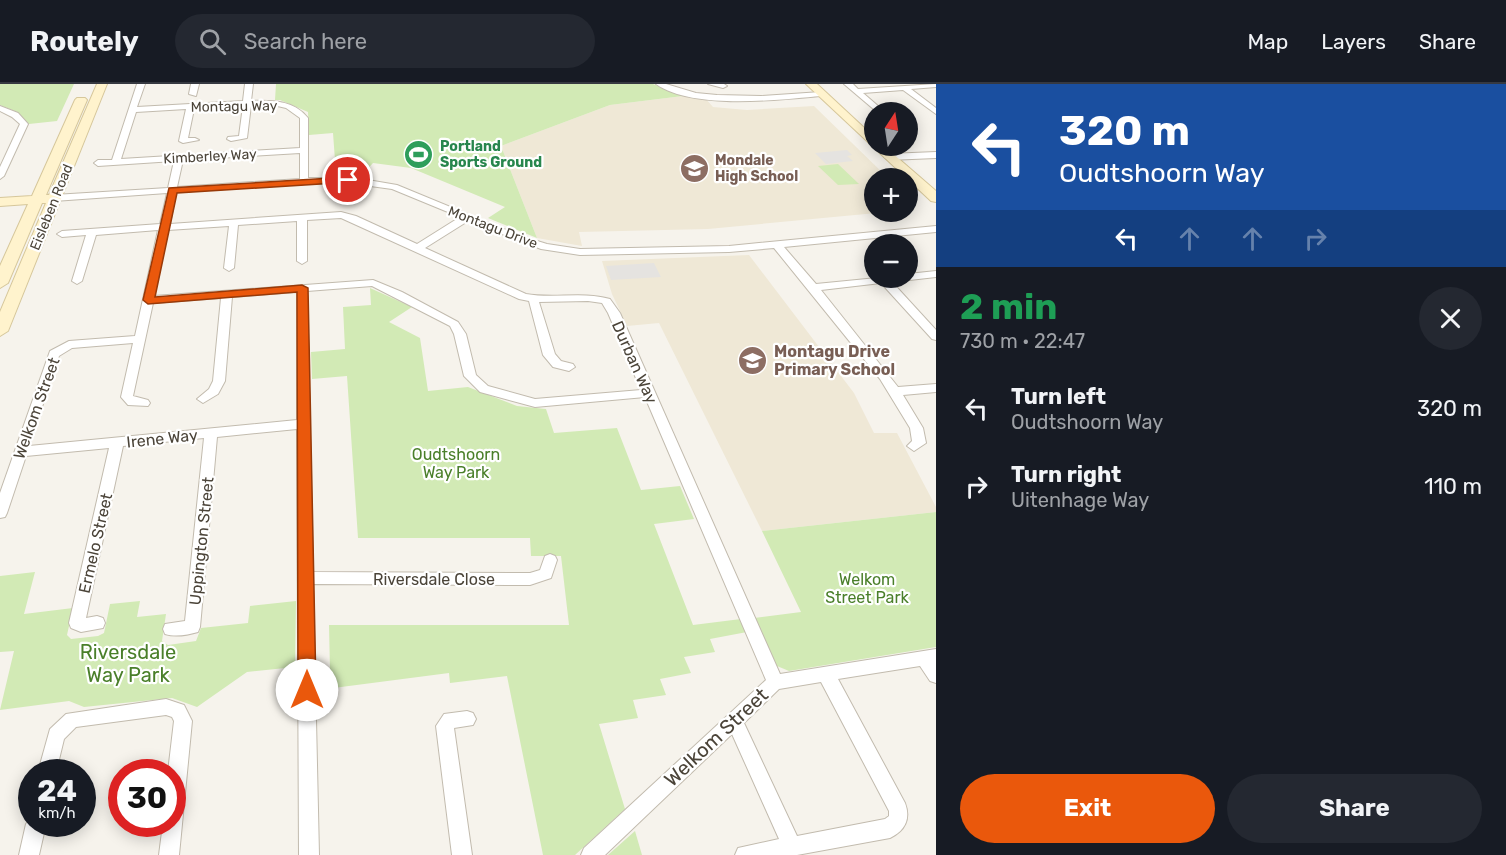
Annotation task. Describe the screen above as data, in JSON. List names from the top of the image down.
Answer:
{
  "streets": {
    "main road": ["Eisleben Road"],
    "street": [
      "Montagu Way",
      "Kimberley Way",
      "Montagu Drive",
      "Durban Way",
      "Welkom Street",
      "Irene Way",
      "Uppington Street",
      "Ermelo Street",
      "Riversdale Close"
    ]
  },
  "crossings": [
    ["Montagu Way", "Kimberley Way"],
    ["Montagu Way", "Montagu Drive"],
    ["Eisleben Road", "Montagu Drive"],
    ["Durban Way", "Welkom Street"],
    ["Welkom Street", "Irene Way"],
    ["Irene Way", "Uppington Street"],
    ["Irene Way", "Ermelo Street"]
  ],
  "parks": ["Oudtshoorn Way Park", "Welkom Street Park", "Riversdale Way Park"],
  "places": {
    "sports": ["Portland Sports Ground"],
    "school or university": ["Mondale High School", "Montagu Drive Primary School"]
  },
  "north": "top",
  "page": {
    "header": "Routely",
    "search": "Search here",
    "nav": ["Map", "Layers", "Share"],
    "turn": ["320 m", "Oudtshoorn Way"],
    "map_buttons": ["+", "−"],
    "heading": ["2 min", "730 m · 22:47"],
    "list": [
      {
        "name": "Turn left",
        "note": "Oudtshoorn Way",
        "value": "320 m"
      },
      {
        "name": "Turn right",
        "note": "Uitenhage Way",
        "value": "110 m"
      }
    ],
    "speed": "24 km/h",
    "limit": "30",
    "buttons": ["Exit", "Share"]
  }
}
